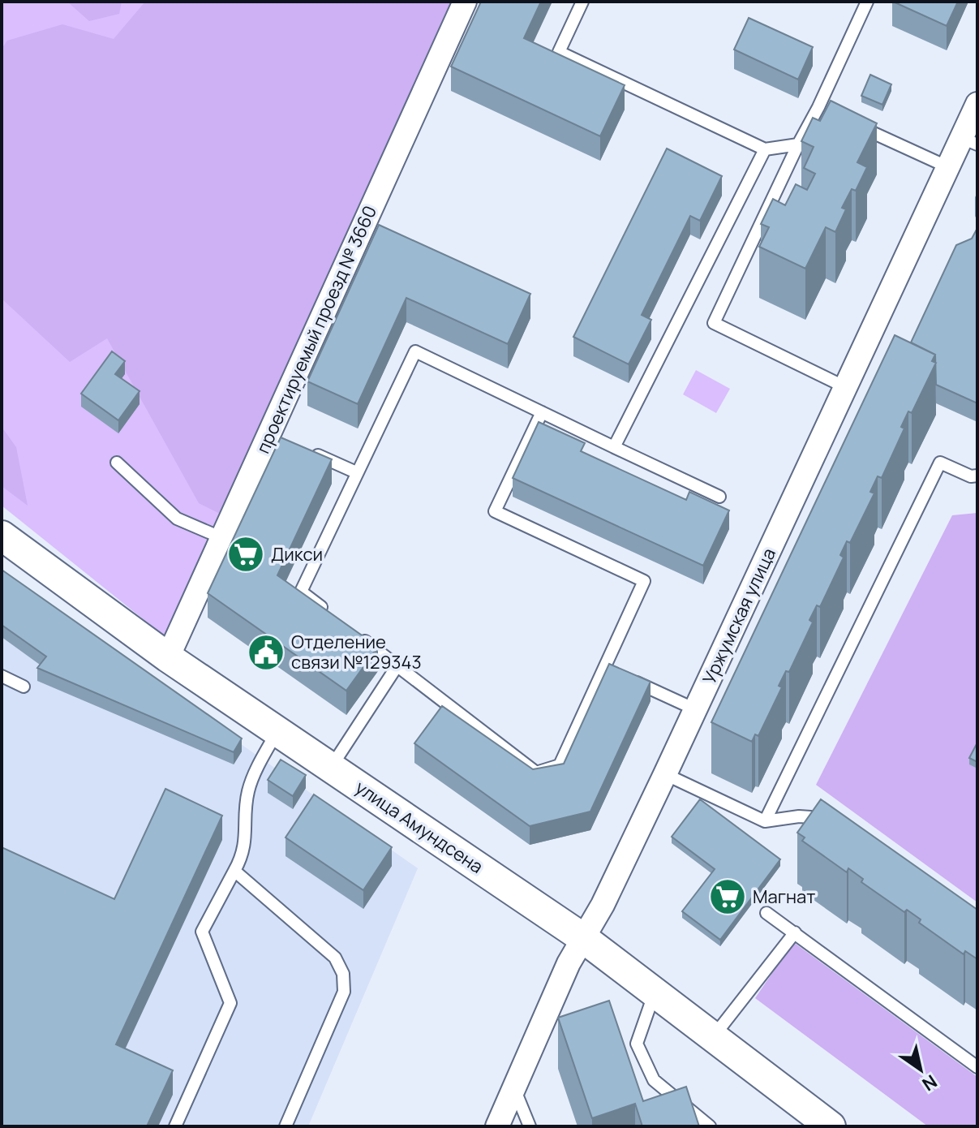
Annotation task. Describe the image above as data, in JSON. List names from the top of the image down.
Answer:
{
  "streets": {
    "street": ["проектируемый проезд № 3660", "Уржумская улица", "улица Амундсена"]
  },
  "crossings": [
    ["проектируемый проезд № 3660", "улица Амундсена"],
    ["Уржумская улица", "улица Амундсена"]
  ],
  "places": {
    "supermarket": ["Дикси", "Магнат"],
    "public building": ["Отделение связи №129343"]
  },
  "north": "bottom right"
}
